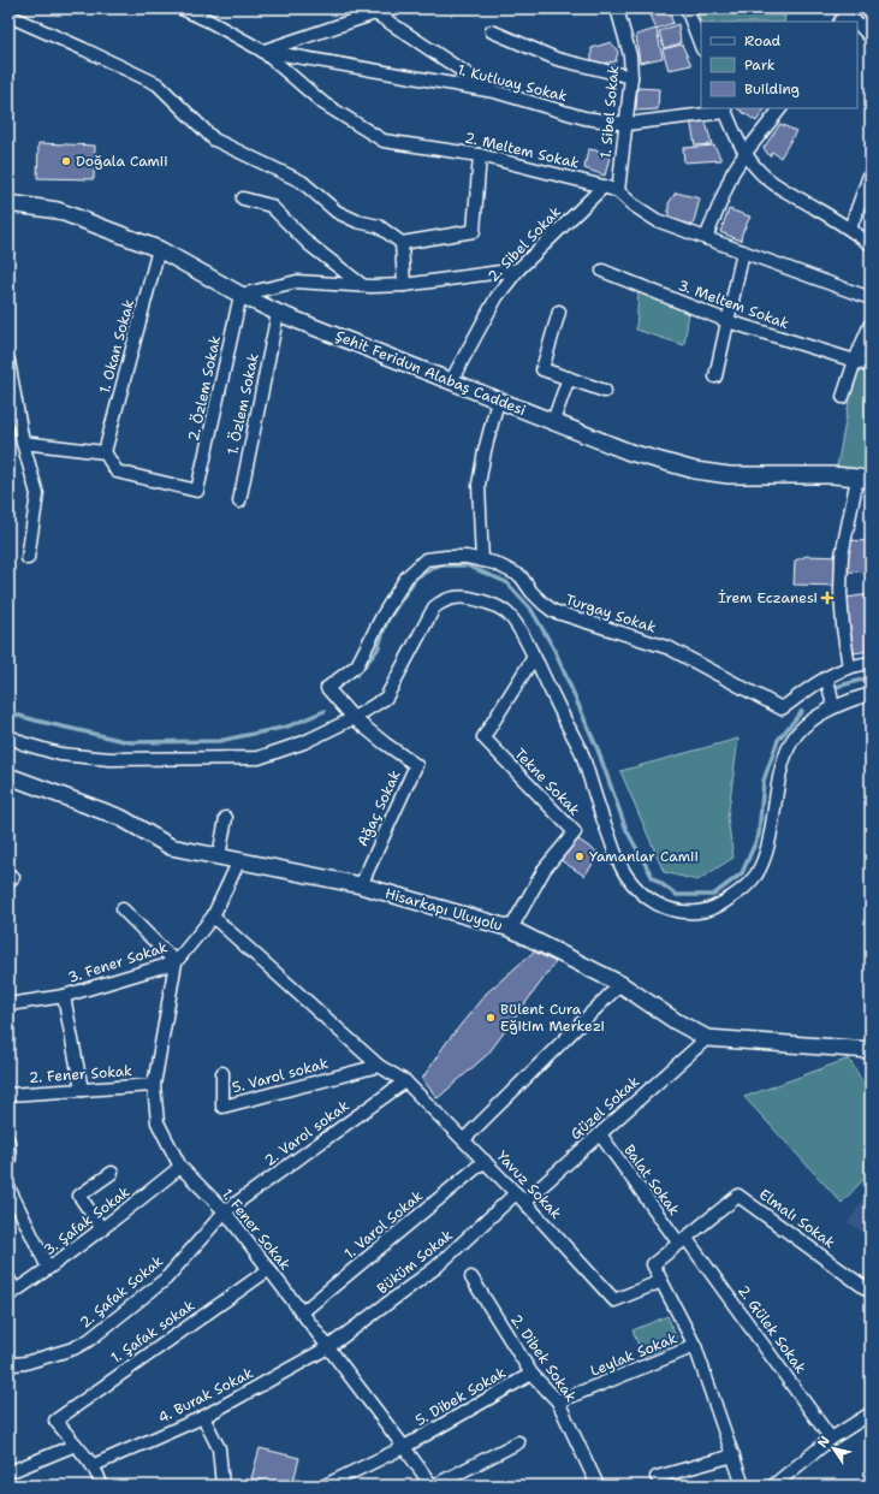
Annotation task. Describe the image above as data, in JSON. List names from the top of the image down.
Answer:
{
  "streets": {
    "street": [
      "1. Kutluay Sokak",
      "1. Sibel Sokak",
      "2. Meltem Sokak",
      "2. Sibel Sokak",
      "3. Meltem Sokak",
      "1. Okan Sokak",
      "Şehit Feridun Alabaş Caddesi",
      "2. Özlem Sokak",
      "1. Özlem Sokak",
      "Turgay Sokak",
      "Tekne Sokak",
      "Ağaç Sokak",
      "Hisarkapı Uluyolu",
      "3. Fener Sokak",
      "2. Fener Sokak",
      "5. Varol sokak",
      "Güzel Sokak",
      "2. Varol sokak",
      "Balat Sokak",
      "Yavuz Sokak",
      "Elmalı Sokak",
      "3. Şafak Sokak",
      "1. Varol Sokak",
      "1. Fener Sokak",
      "Büküm Sokak",
      "2. Şafak Sokak",
      "2. Gülek Sokak",
      "1. Şafak sokak",
      "Leylak Sokak",
      "2. Dibek Sokak",
      "4. Burak Sokak",
      "5. Dibek Sokak"
    ]
  },
  "crossings": [
    ["1. Kutluay Sokak", "1. Sibel Sokak"],
    ["1. Kutluay Sokak", "2. Meltem Sokak"],
    ["1. Sibel Sokak", "2. Meltem Sokak"],
    ["2. Meltem Sokak", "2. Sibel Sokak"],
    ["2. Sibel Sokak", "Şehit Feridun Alabaş Caddesi"],
    ["1. Okan Sokak", "Şehit Feridun Alabaş Caddesi"],
    ["1. Okan Sokak", "2. Özlem Sokak"],
    ["Şehit Feridun Alabaş Caddesi", "2. Özlem Sokak"],
    ["Şehit Feridun Alabaş Caddesi", "1. Özlem Sokak"],
    ["Turgay Sokak", "Ağaç Sokak"],
    ["Tekne Sokak", "Hisarkapı Uluyolu"],
    ["Ağaç Sokak", "Hisarkapı Uluyolu"],
    ["Hisarkapı Uluyolu", "3. Fener Sokak"],
    ["Hisarkapı Uluyolu", "Güzel Sokak"],
    ["3. Fener Sokak", "Yavuz Sokak"],
    ["3. Fener Sokak", "1. Fener Sokak"],
    ["2. Fener Sokak", "1. Fener Sokak"],
    ["5. Varol sokak", "Yavuz Sokak"],
    ["Güzel Sokak", "Balat Sokak"],
    ["Güzel Sokak", "Yavuz Sokak"],
    ["Güzel Sokak", "Büküm Sokak"],
    ["2. Varol sokak", "Yavuz Sokak"],
    ["2. Varol sokak", "1. Fener Sokak"],
    ["2. Varol sokak", "2. Şafak Sokak"],
    ["Balat Sokak", "Elmalı Sokak"],
    ["Balat Sokak", "2. Gülek Sokak"],
    ["Yavuz Sokak", "Elmalı Sokak"],
    ["Yavuz Sokak", "1. Varol Sokak"],
    ["Yavuz Sokak", "Büküm Sokak"],
    ["Elmalı Sokak", "2. Gülek Sokak"],
    ["3. Şafak Sokak", "1. Fener Sokak"],
    ["1. Varol Sokak", "1. Fener Sokak"],
    ["1. Fener Sokak", "Büküm Sokak"],
    ["1. Fener Sokak", "2. Şafak Sokak"],
    ["1. Fener Sokak", "1. Şafak sokak"],
    ["1. Fener Sokak", "4. Burak Sokak"],
    ["1. Fener Sokak", "5. Dibek Sokak"],
    ["Büküm Sokak", "4. Burak Sokak"],
    ["Leylak Sokak", "2. Dibek Sokak"],
    ["2. Dibek Sokak", "5. Dibek Sokak"]
  ],
  "places": {
    "other": ["Doğala Camii", "Yamanlar Camii", "Bülent Cura Eğitim Merkezi"],
    "health": ["İrem Eczanesi"]
  },
  "legend": ["Road", "Park", "Building"],
  "north": "top left"
}
